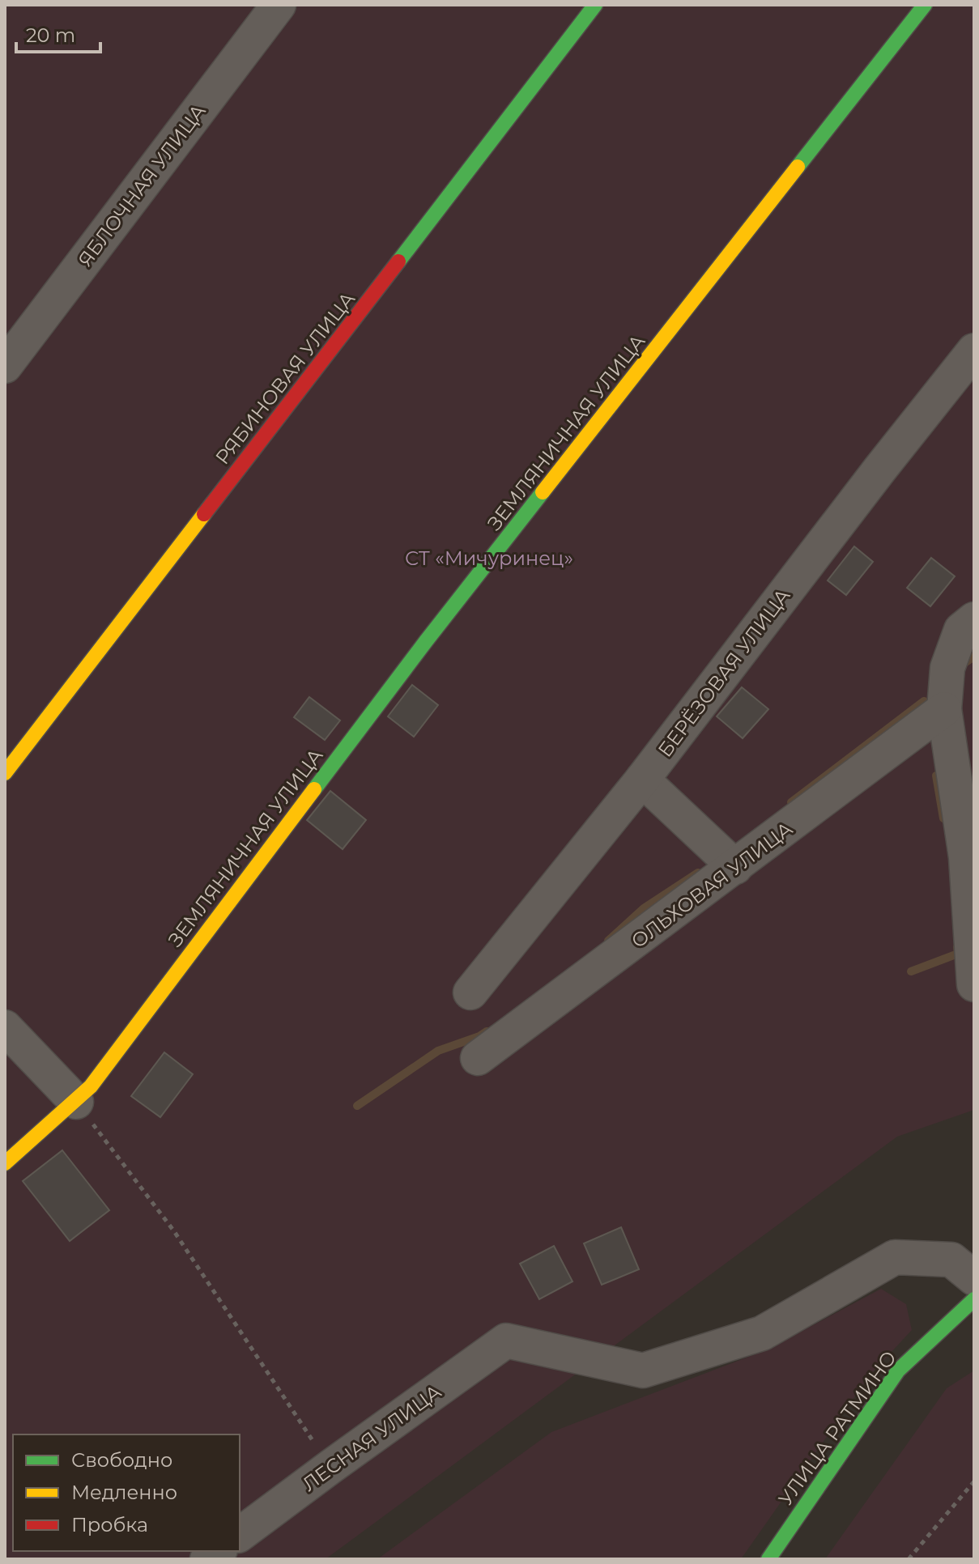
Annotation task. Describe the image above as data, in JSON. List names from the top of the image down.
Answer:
{
  "streets": {
    "street": [
      "ЯБЛОЧНАЯ УЛИЦА",
      "РЯБИНОВАЯ УЛИЦА",
      "ЗЕМЛЯНИЧНАЯ УЛИЦА",
      "БЕРЁЗОВАЯ УЛИЦА",
      "ОЛЬХОВАЯ УЛИЦА",
      "УЛИЦА РАТМИНО",
      "ЛЕСНАЯ УЛИЦА"
    ]
  },
  "parks": ["СТ «Мичуринец»"],
  "legend": ["Свободно", "Медленно", "Пробка"],
  "scale_bar": "20 m"
}
